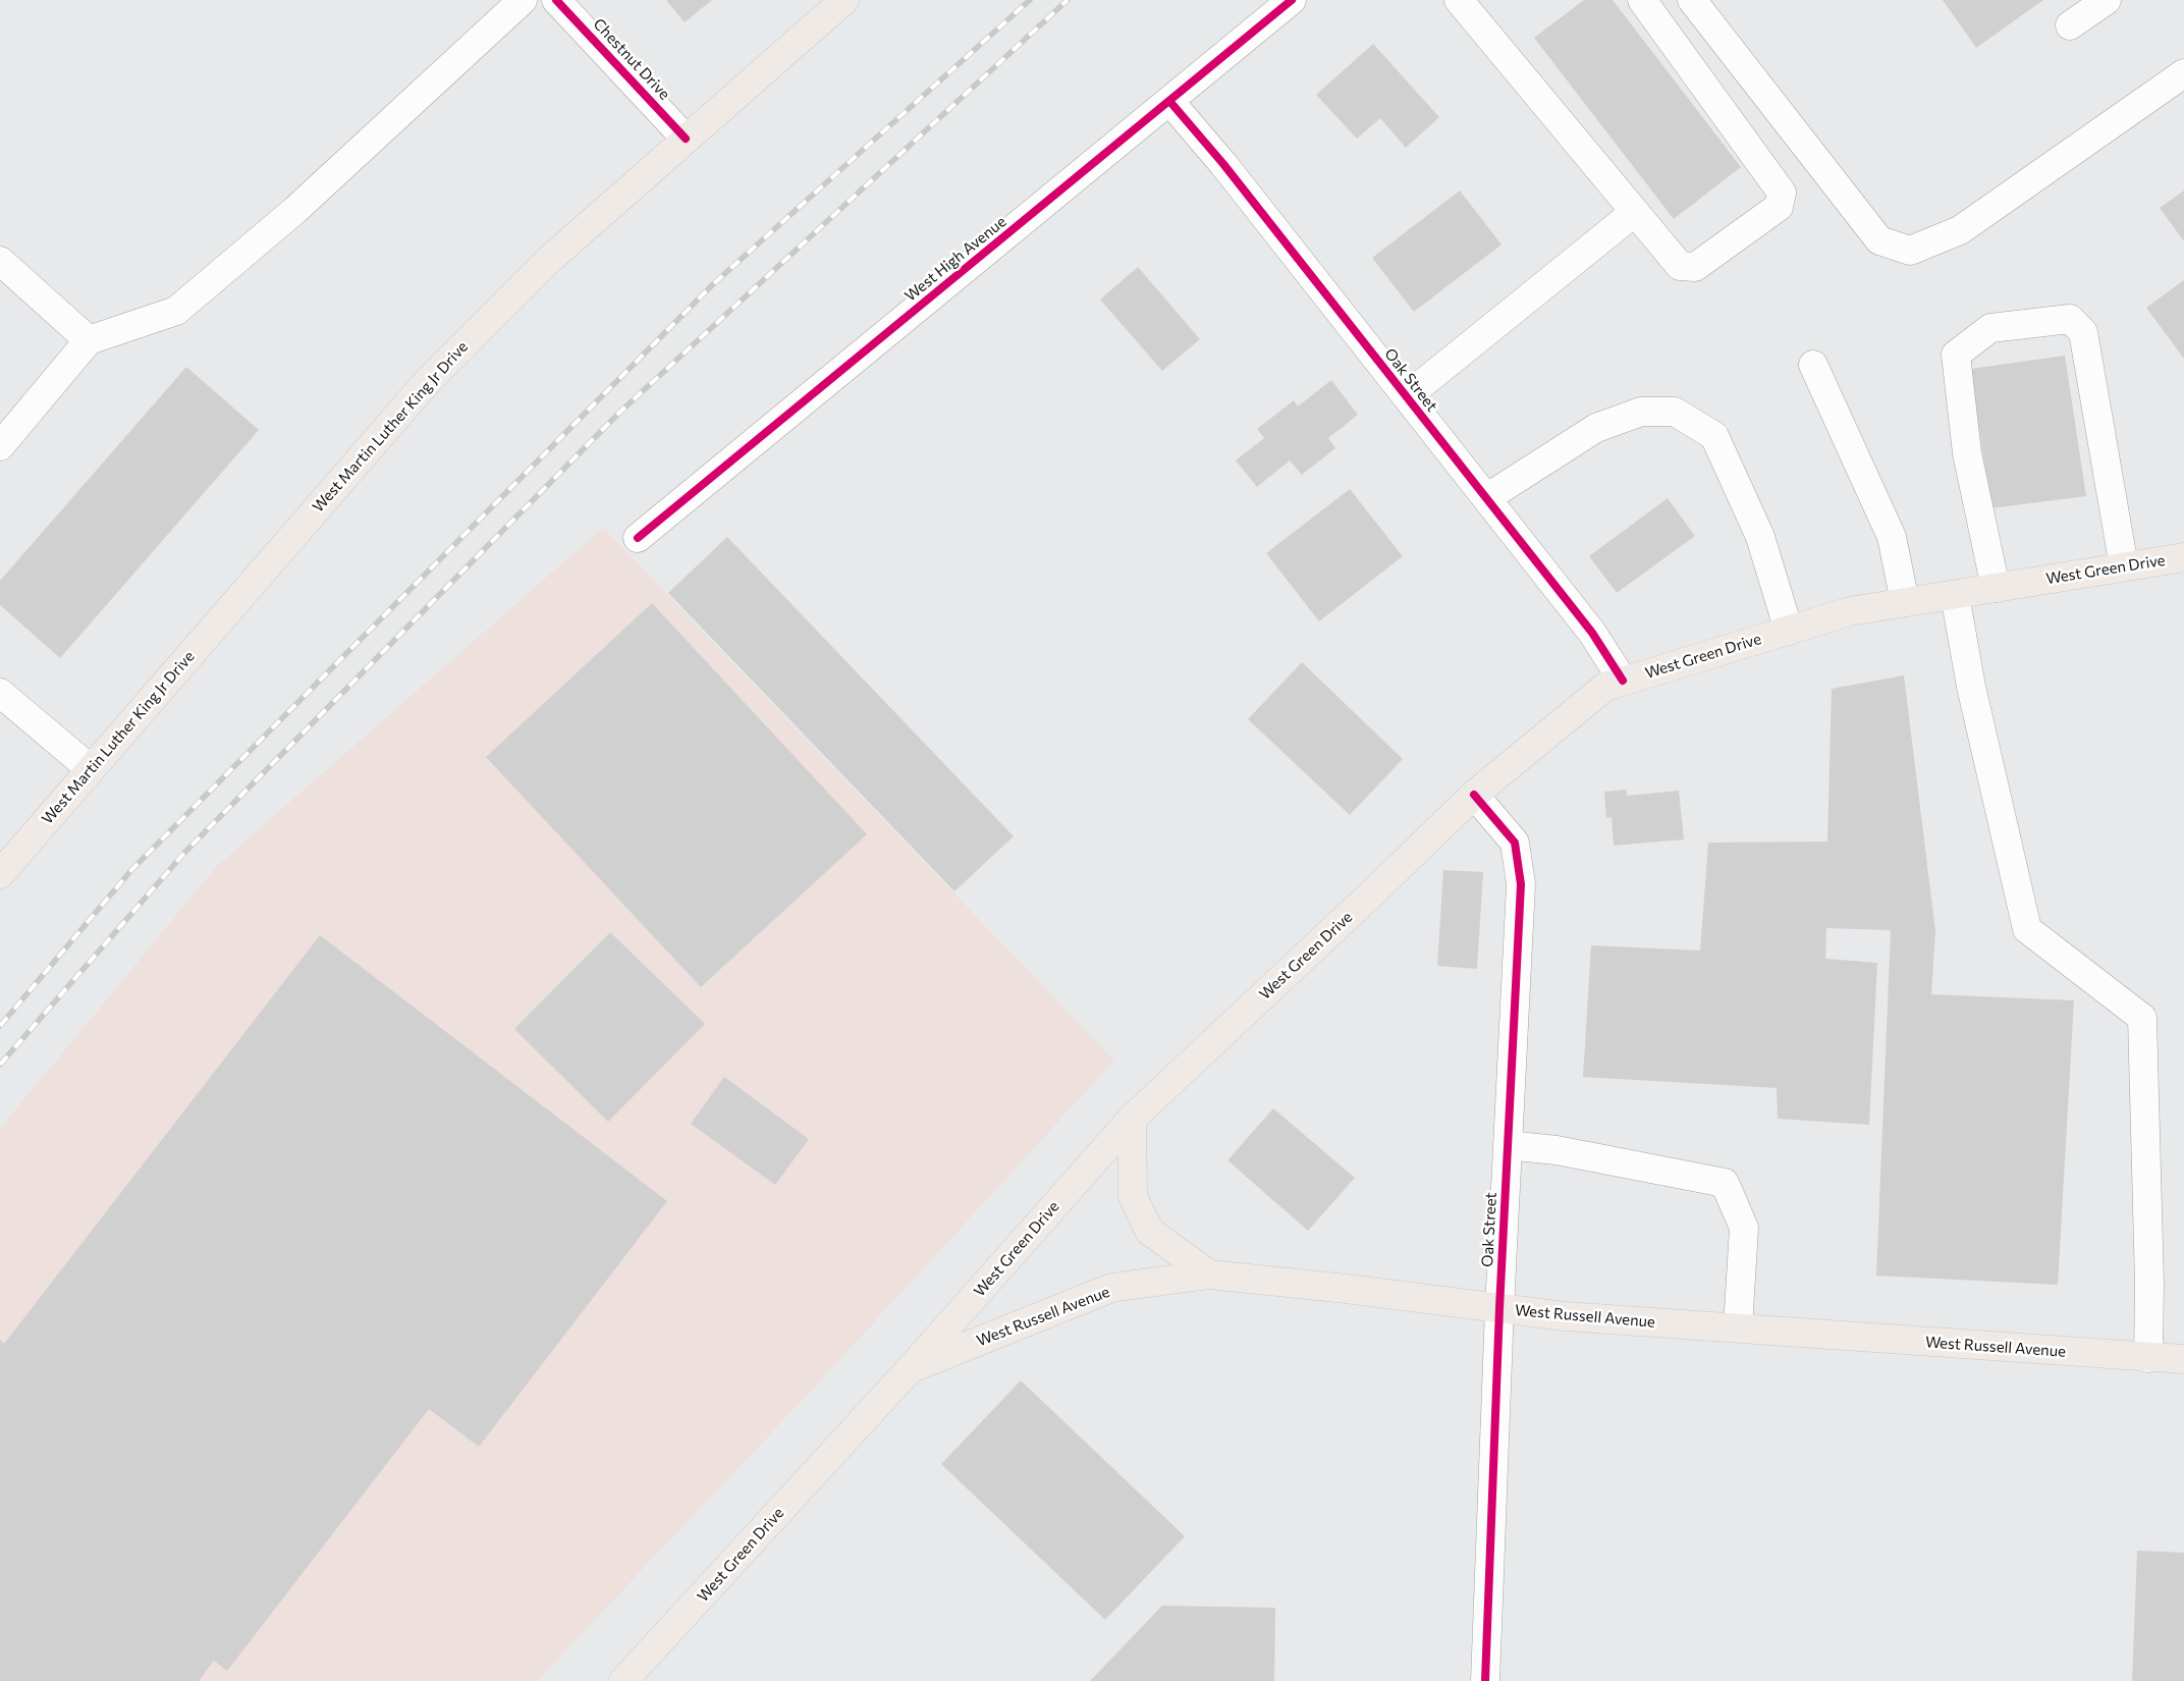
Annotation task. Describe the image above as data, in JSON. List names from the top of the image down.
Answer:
{
  "streets": {
    "main road": ["West Martin Luther King Jr Drive", "West Green Drive", "West Russell Avenue"],
    "street": ["Chestnut Drive", "West High Avenue", "Oak Street"]
  },
  "crossings": [
    ["Chestnut Drive", "West Martin Luther King Jr Drive"],
    ["West High Avenue", "Oak Street"],
    ["Oak Street", "West Green Drive"],
    ["Oak Street", "West Russell Avenue"],
    ["West Green Drive", "West Russell Avenue"]
  ]
}
